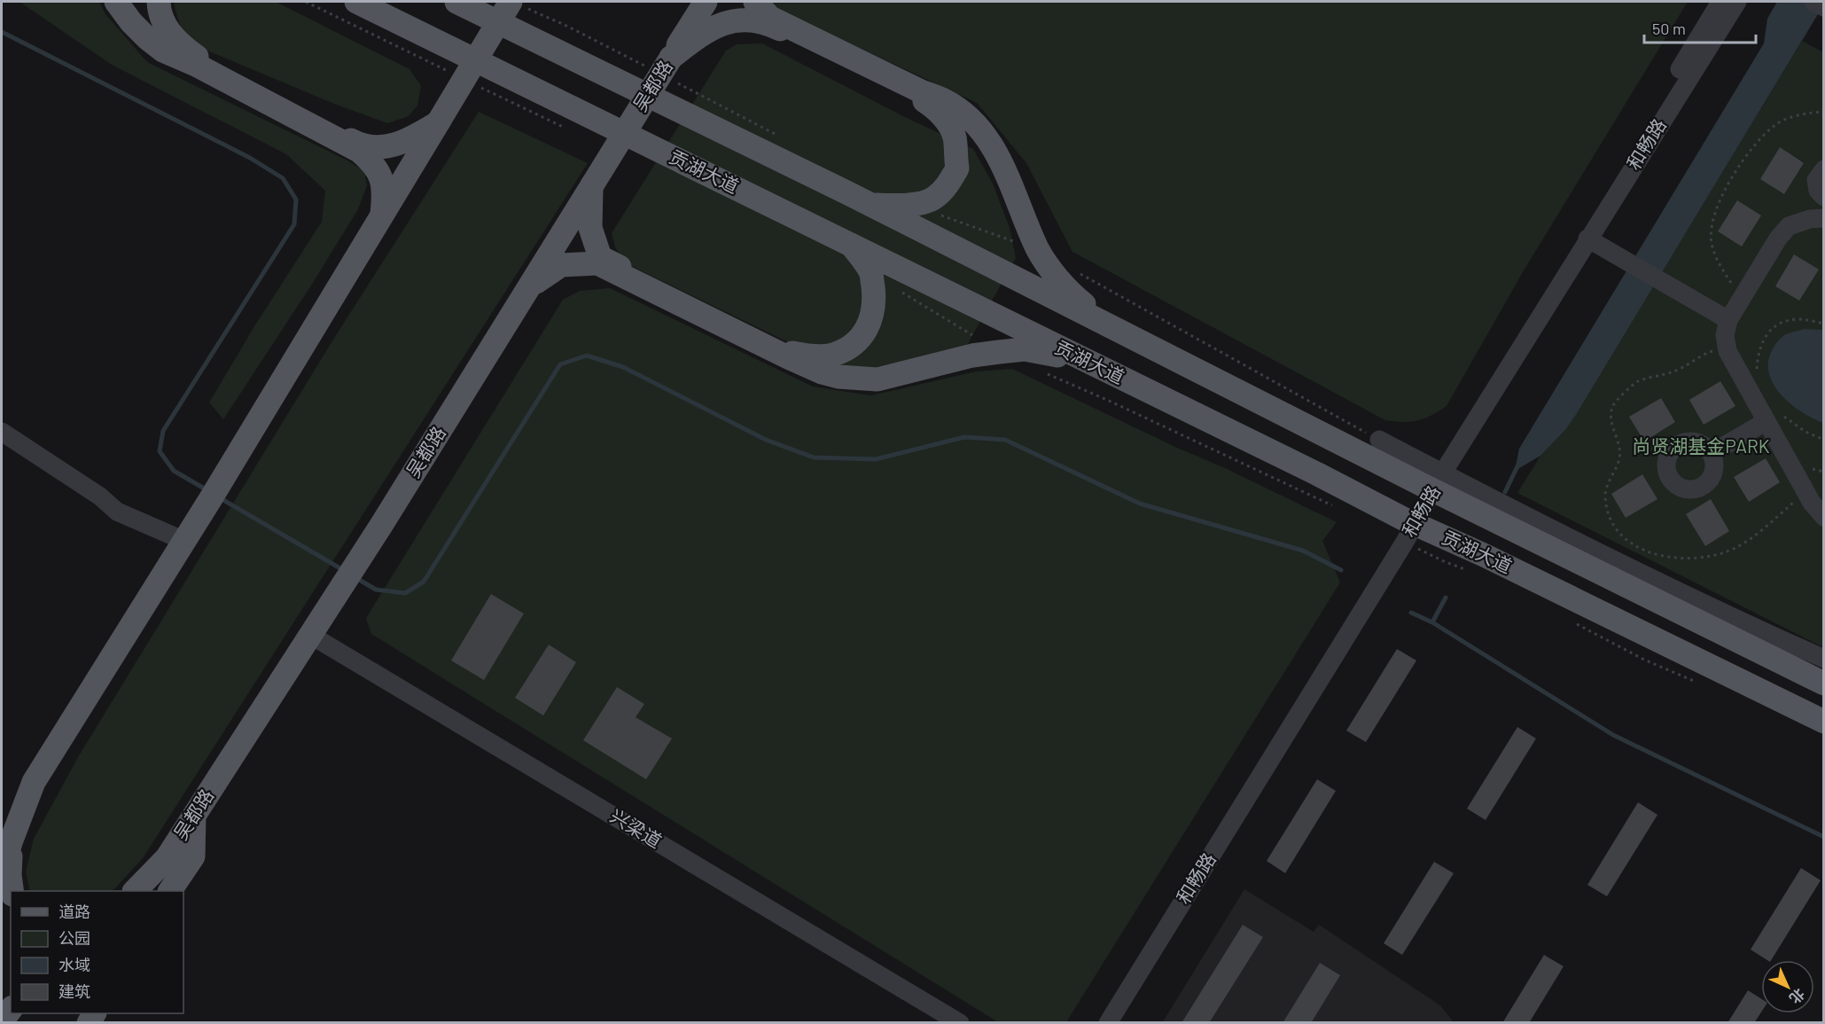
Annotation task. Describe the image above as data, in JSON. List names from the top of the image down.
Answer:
{
  "streets": {
    "main road": ["吴都路", "贡湖大道"],
    "street": ["和畅路", "兴梁道"]
  },
  "crossings": [
    ["吴都路", "兴梁道"],
    ["和畅路", "贡湖大道"]
  ],
  "parks": ["尚贤湖基金PARK"],
  "legend": [
    "道路",
    "公园",
    "水域",
    "建筑"
  ],
  "scale_bar": "50 m",
  "north": "bottom right"
}
